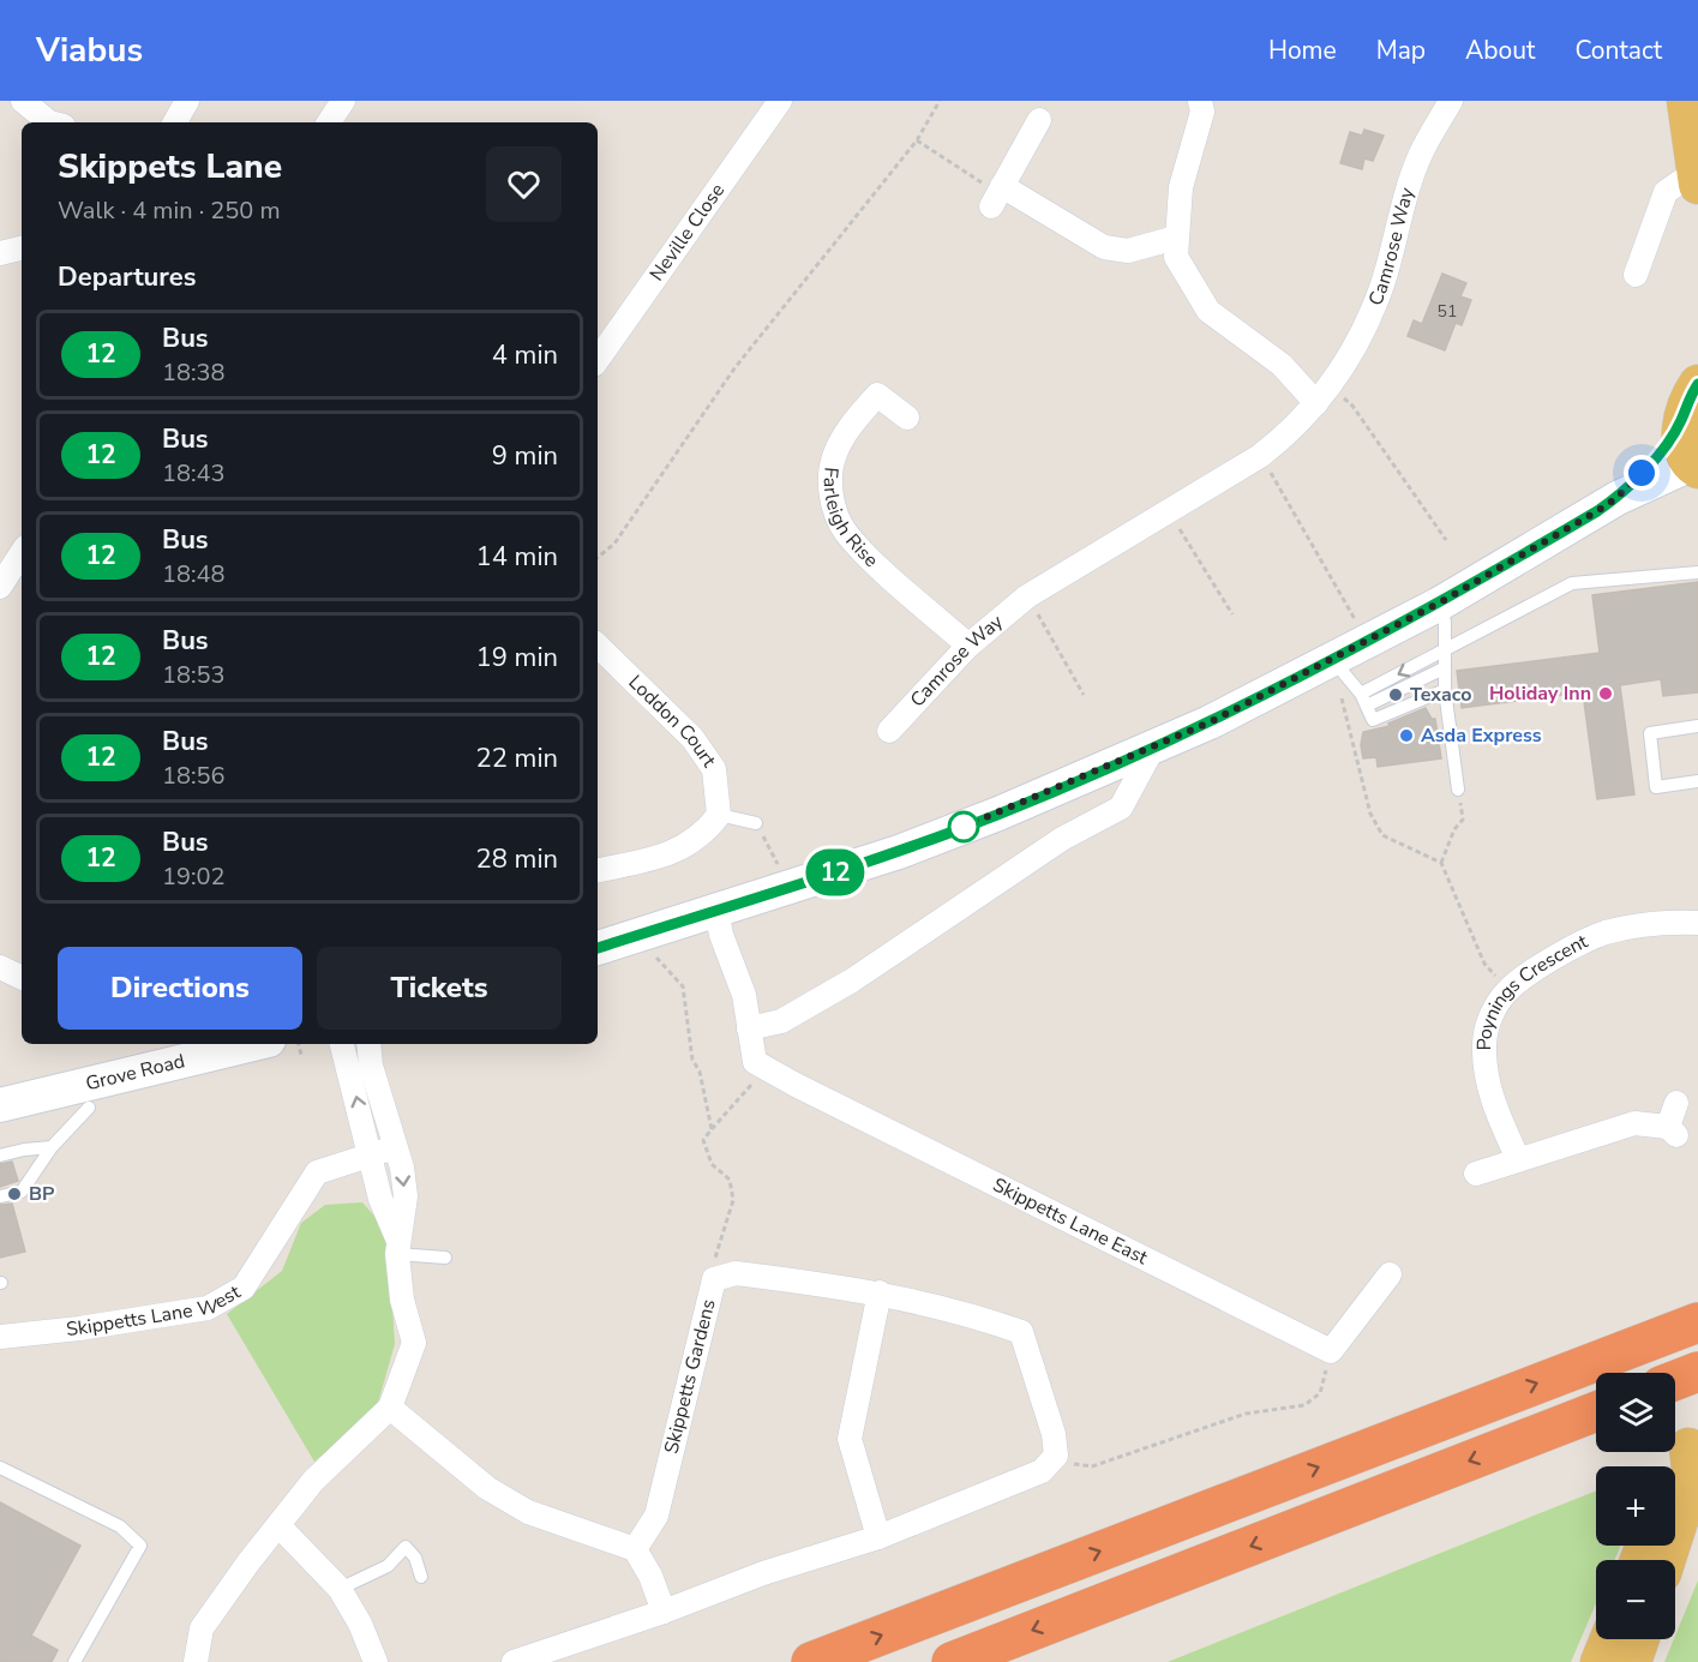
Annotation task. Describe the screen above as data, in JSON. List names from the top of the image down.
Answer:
{
  "streets": {
    "street": [
      "Neville Close",
      "Camrose Way",
      "Farleigh Rise",
      "Loddon Court",
      "Poynings Crescent",
      "Grove Road",
      "Skippetts Lane East",
      "Skippetts Lane West",
      "Skippetts Gardens"
    ]
  },
  "crossings": [
    ["Camrose Way", "Farleigh Rise"]
  ],
  "places": [
    "Holiday Inn",
    "Texaco",
    "Asda Express",
    "BP"
  ],
  "lines": ["bus line 12"],
  "house_numbers": ["51"],
  "page": {
    "header": "Viabus",
    "nav": [
      "Home",
      "Map",
      "About",
      "Contact"
    ],
    "on_map": "12",
    "heading": [
      ["Skippets Lane", "Walk · 4 min · 250 m"],
      "Departures"
    ],
    "list": [
      {
        "mark": "12",
        "name": "Bus",
        "note": "18:38",
        "value": "4 min"
      },
      {
        "mark": "12",
        "name": "Bus",
        "note": "18:43",
        "value": "9 min"
      },
      {
        "mark": "12",
        "name": "Bus",
        "note": "18:48",
        "value": "14 min"
      },
      {
        "mark": "12",
        "name": "Bus",
        "note": "18:53",
        "value": "19 min"
      },
      {
        "mark": "12",
        "name": "Bus",
        "note": "18:56",
        "value": "22 min"
      },
      {
        "mark": "12",
        "name": "Bus",
        "note": "19:02",
        "value": "28 min"
      }
    ],
    "buttons": ["Directions", "Tickets"],
    "map_buttons": ["+", "−"]
  }
}
